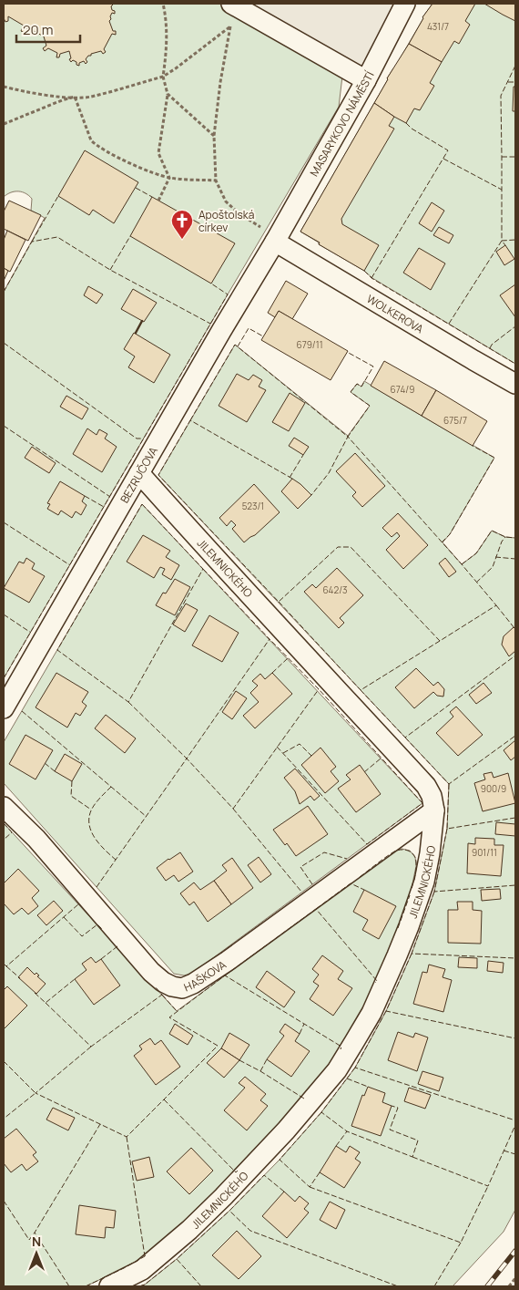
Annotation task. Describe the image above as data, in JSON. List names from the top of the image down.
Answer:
{
  "streets": {
    "street": [
      "MASARYKOVO NÁMĚSTÍ",
      "WOLKEROVA",
      "BEZRUČOVA",
      "JILEMNICKÉHO",
      "HAŠKOVA"
    ]
  },
  "crossings": [
    ["MASARYKOVO NÁMĚSTÍ", "WOLKEROVA"],
    ["MASARYKOVO NÁMĚSTÍ", "BEZRUČOVA"],
    ["WOLKEROVA", "BEZRUČOVA"],
    ["BEZRUČOVA", "JILEMNICKÉHO"],
    ["JILEMNICKÉHO", "HAŠKOVA"]
  ],
  "places": {
    "church": ["Apoštolská církev"]
  },
  "house_numbers": [
    "431/7",
    "679/11",
    "674/9",
    "675/7",
    "523/1",
    "642/3",
    "900/9",
    "901/11"
  ],
  "scale_bar": "20 m",
  "north": "top"
}
